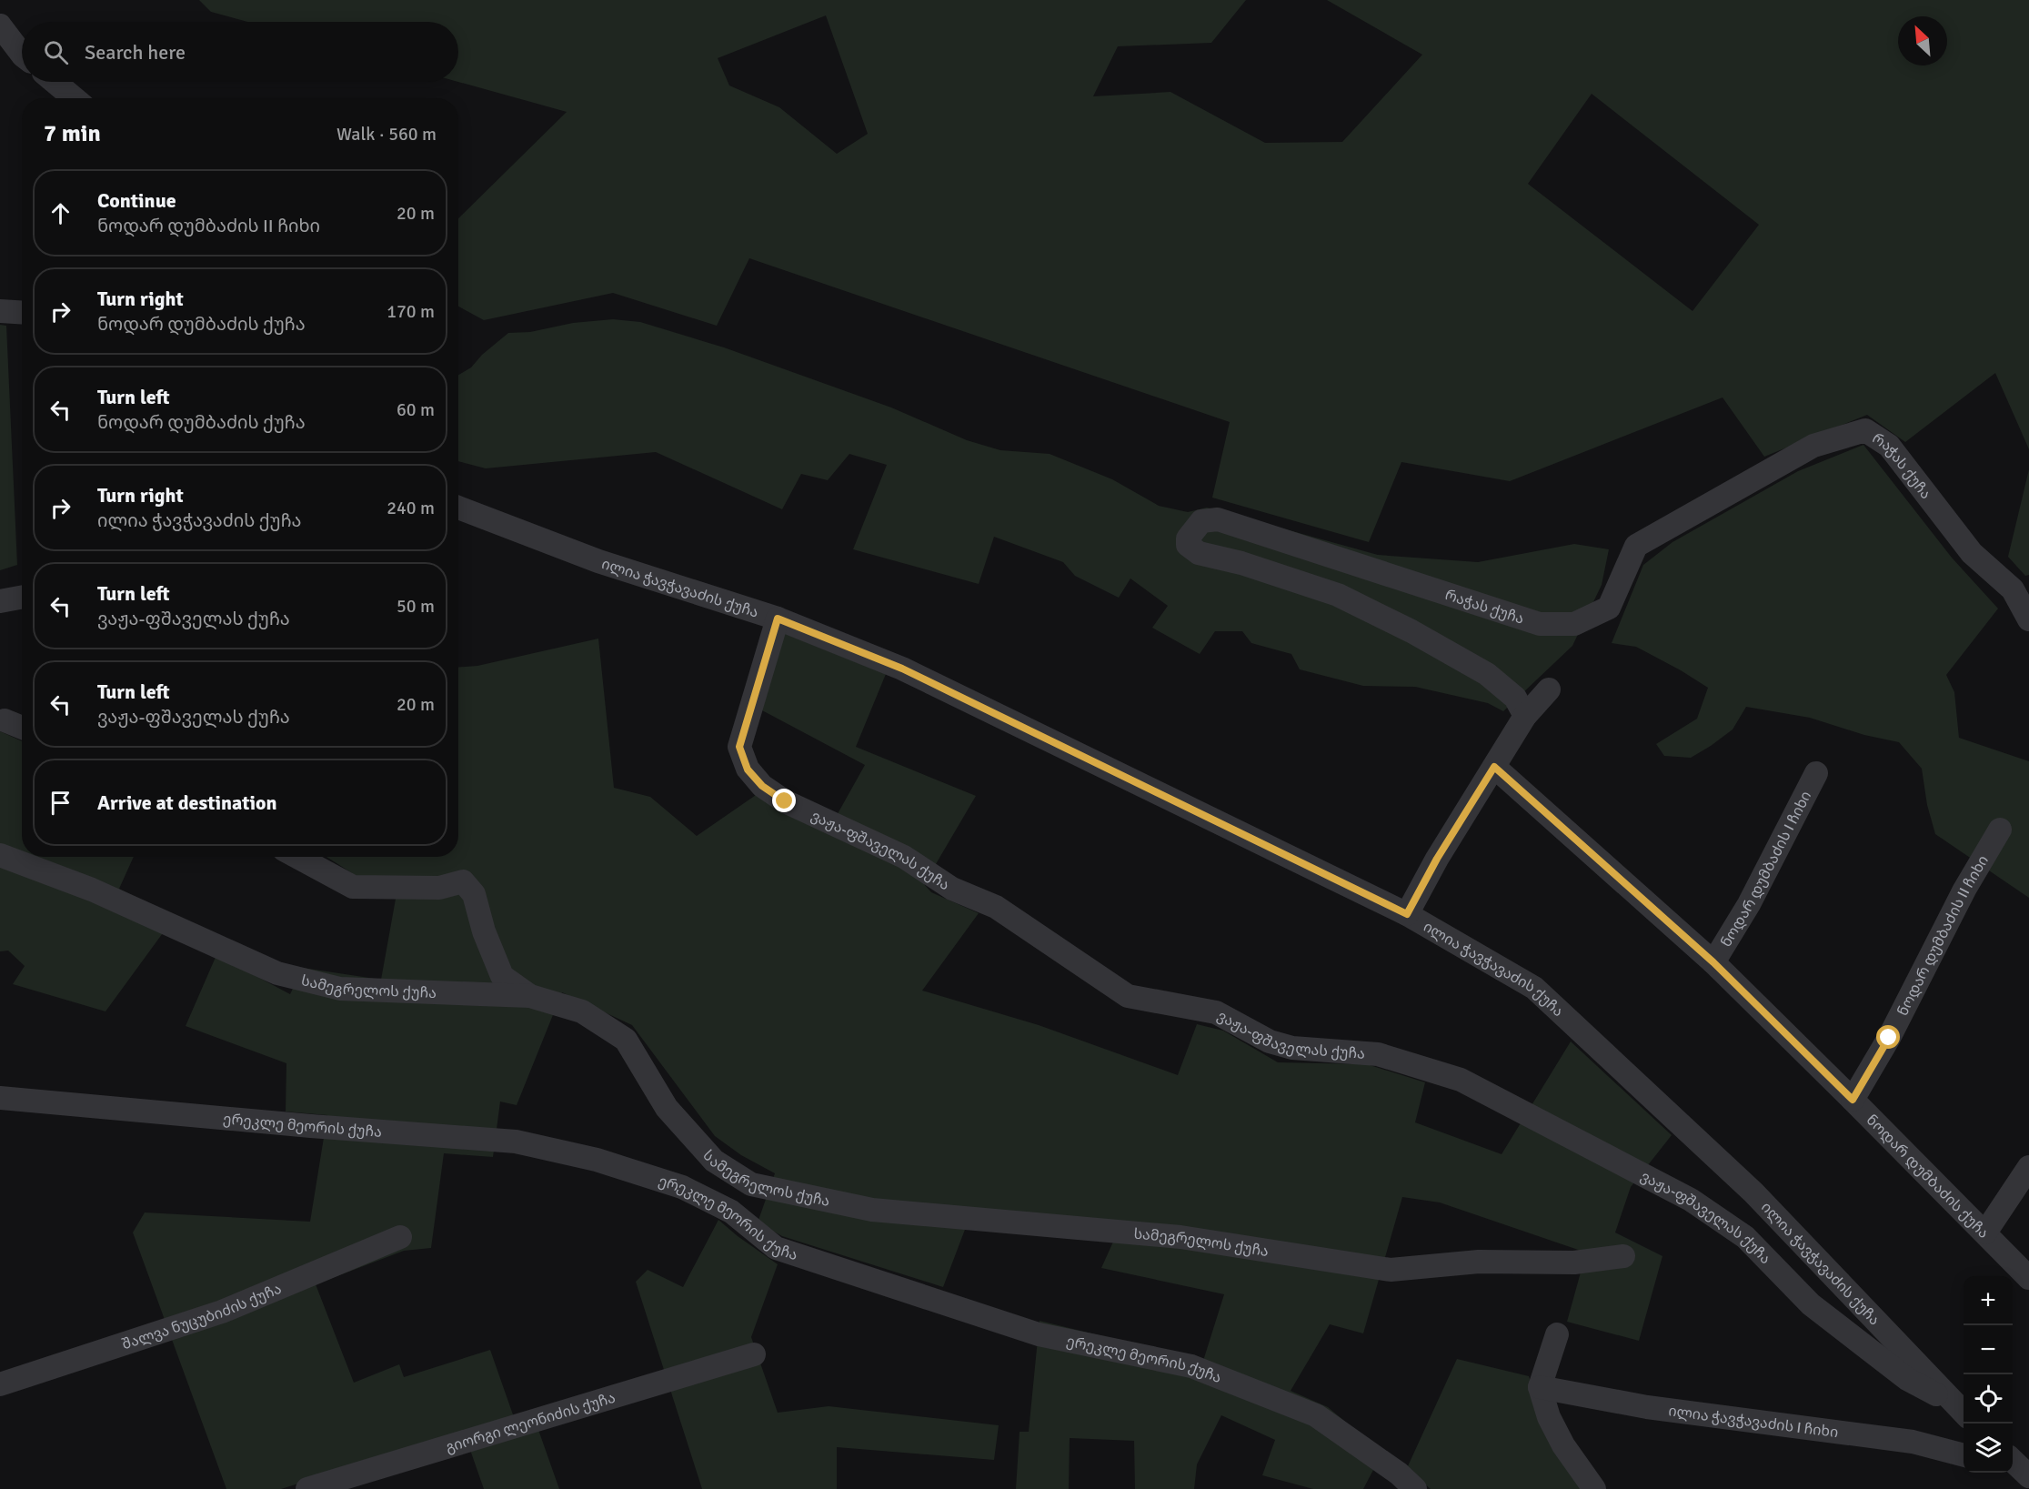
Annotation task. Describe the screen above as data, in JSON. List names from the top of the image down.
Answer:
{
  "streets": {
    "street": [
      "რაჭას ქუჩა",
      "ილია ჭავჭავაძის ქუჩა",
      "ვაჟა-ფშაველას ქუჩა",
      "ნოდარ დუმბაძის I ჩიხი",
      "ნოდარ დუმბაძის II ჩიხი",
      "სამეგრელოს ქუჩა",
      "ერეკლე მეორის ქუჩა",
      "ნოდარ დუმბაძის ქუჩა",
      "შალვა ნუცუბიძის ქუჩა",
      "გიორგი ლეონიძის ქუჩა",
      "ილია ჭავჭავაძის I ჩიხი"
    ]
  },
  "crossings": [
    ["ილია ჭავჭავაძის ქუჩა", "ვაჟა-ფშაველას ქუჩა"],
    ["ნოდარ დუმბაძის I ჩიხი", "ნოდარ დუმბაძის ქუჩა"],
    ["ნოდარ დუმბაძის II ჩიხი", "ნოდარ დუმბაძის ქუჩა"]
  ],
  "north": "top left",
  "page": {
    "search": "Search here",
    "heading": ["7 min", "Walk · 560 m"],
    "list": [
      ["Continue", "ნოდარ დუმბაძის II ჩიხი", "20 m"],
      ["Turn right", "ნოდარ დუმბაძის ქუჩა", "170 m"],
      ["Turn left", "ნოდარ დუმბაძის ქუჩა", "60 m"],
      ["Turn right", "ილია ჭავჭავაძის ქუჩა", "240 m"],
      ["Turn left", "ვაჟა-ფშაველას ქუჩა", "50 m"],
      ["Turn left", "ვაჟა-ფშაველას ქუჩა", "20 m"],
      "Arrive at destination"
    ],
    "map_buttons": ["+", "−"]
  }
}
